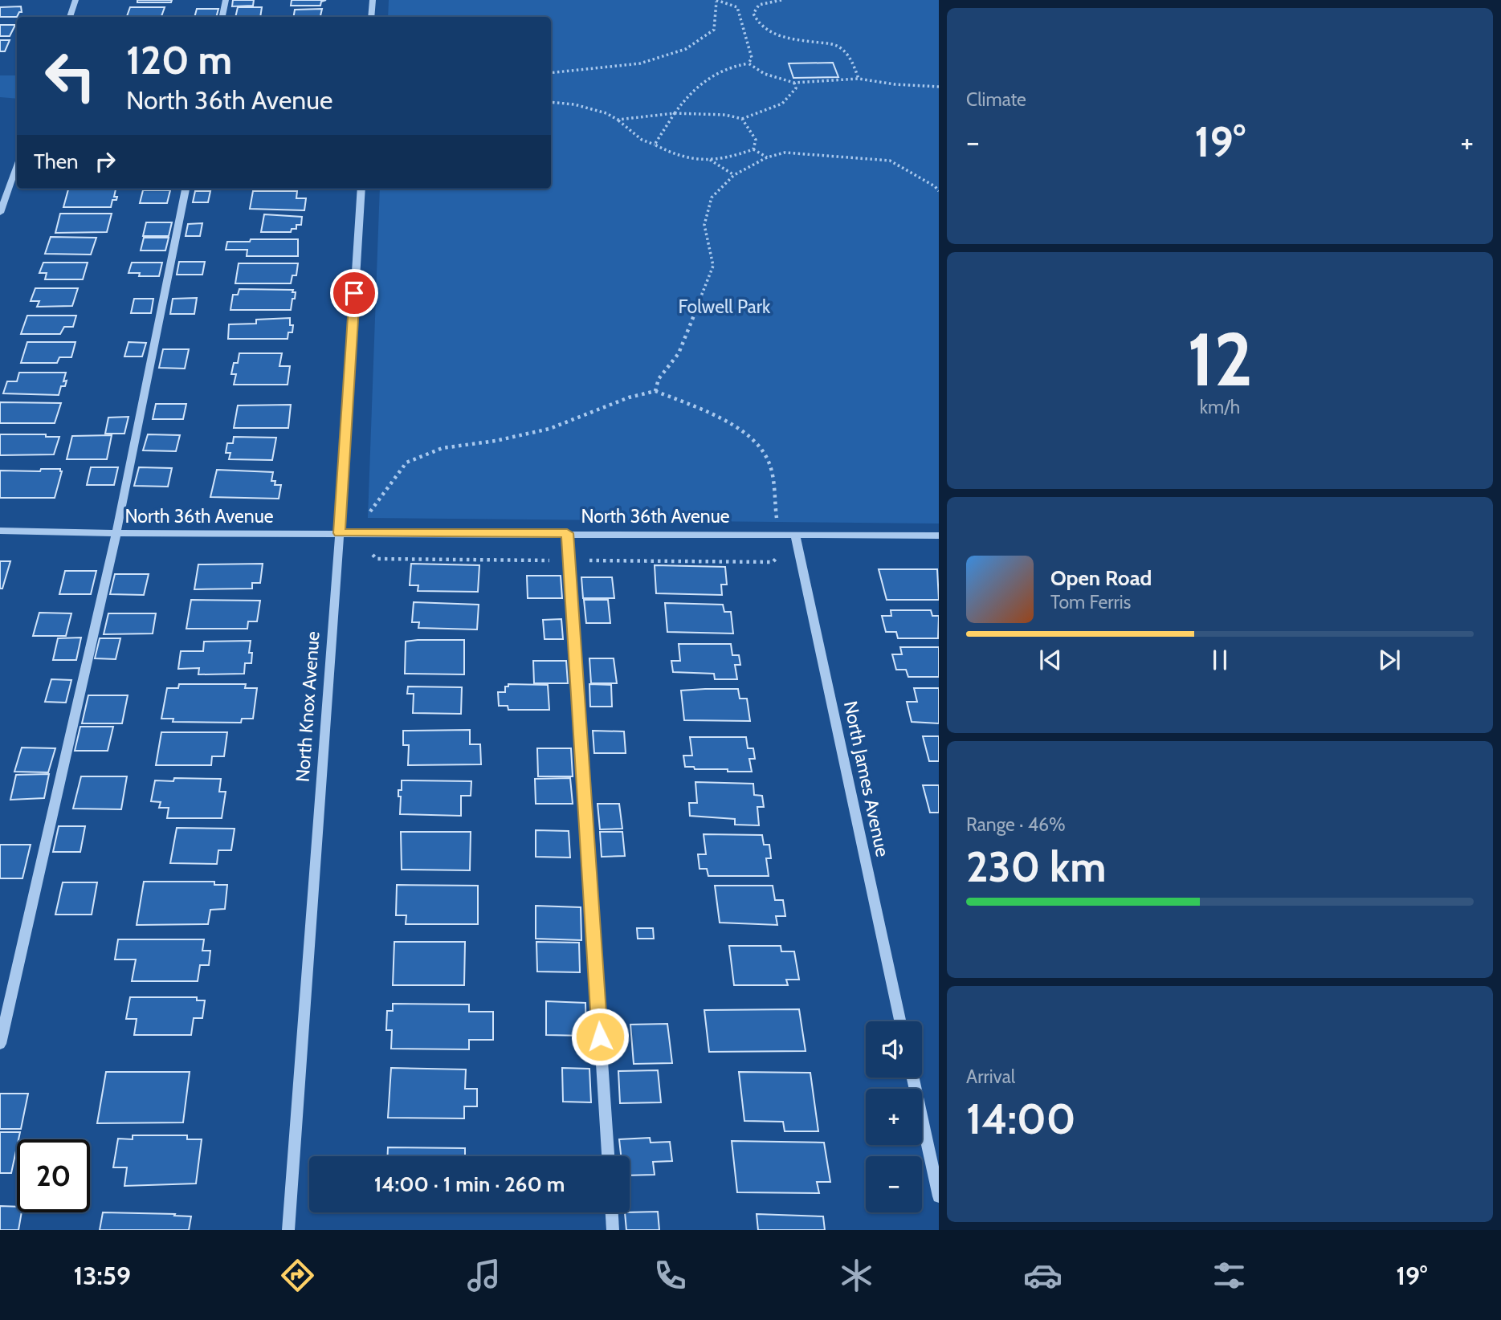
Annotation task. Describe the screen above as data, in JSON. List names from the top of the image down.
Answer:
{
  "streets": {
    "street": ["North 36th Avenue", "North Knox Avenue", "North James Avenue"]
  },
  "crossings": [
    ["North 36th Avenue", "North Knox Avenue"],
    ["North 36th Avenue", "North James Avenue"]
  ],
  "parks": ["Folwell Park"],
  "page": {
    "tile": [
      "Climate",
      ["12", "km/h"],
      ["Range · 46%", "230 km"],
      ["Arrival", "14:00"]
    ],
    "turn": ["120 m", "North 36th Avenue"],
    "heat": ["−", "19°", "+"],
    "then": "Then",
    "song": ["Open Road", "Tom Ferris"],
    "map_buttons": ["+", "−"],
    "limit": "20",
    "trip": "14:00 · 1 min · 260 m",
    "tabs": ["13:59", "19°"]
  }
}
